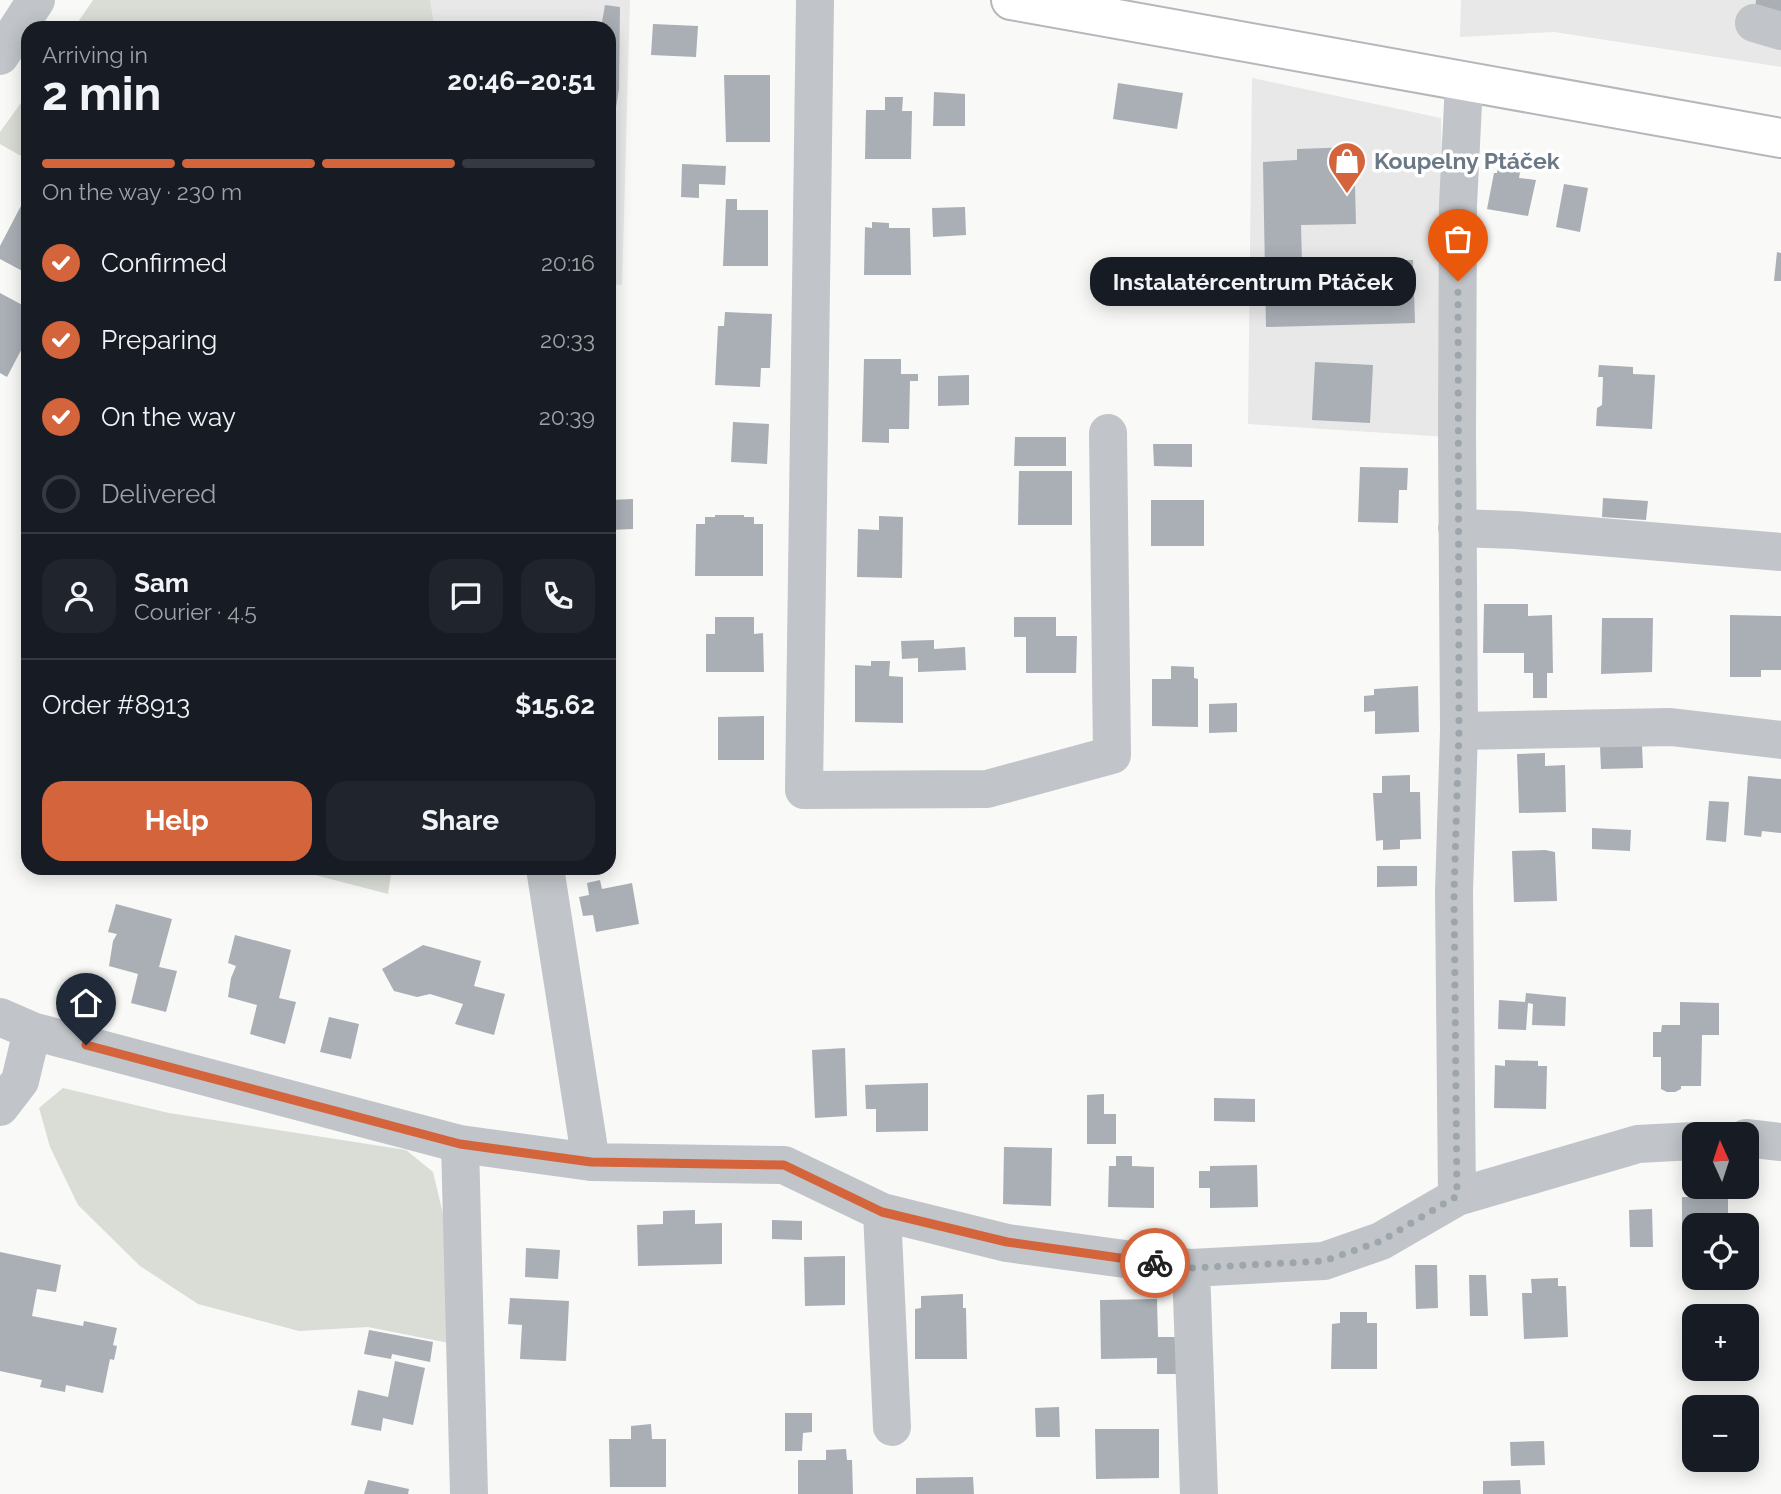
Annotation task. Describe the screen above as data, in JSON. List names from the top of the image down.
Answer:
{
  "places": {
    "shop": ["Koupelny Ptáček"],
    "other": ["Instalatércentrum Ptáček"]
  },
  "north": "top",
  "page": {
    "heading": ["2 min", "Arriving in", "20:46–20:51"],
    "panel": [
      "Sam",
      "Courier · 4.5",
      "Order #8913",
      "$15.62"
    ],
    "bar": "On the way · 230 m",
    "list": [
      ["Confirmed", "20:16"],
      ["Preparing", "20:33"],
      ["On the way", "20:39"],
      "Delivered"
    ],
    "bubble": "Instalatércentrum Ptáček",
    "buttons": ["Help", "Share"],
    "map_buttons": ["+", "−"]
  }
}
